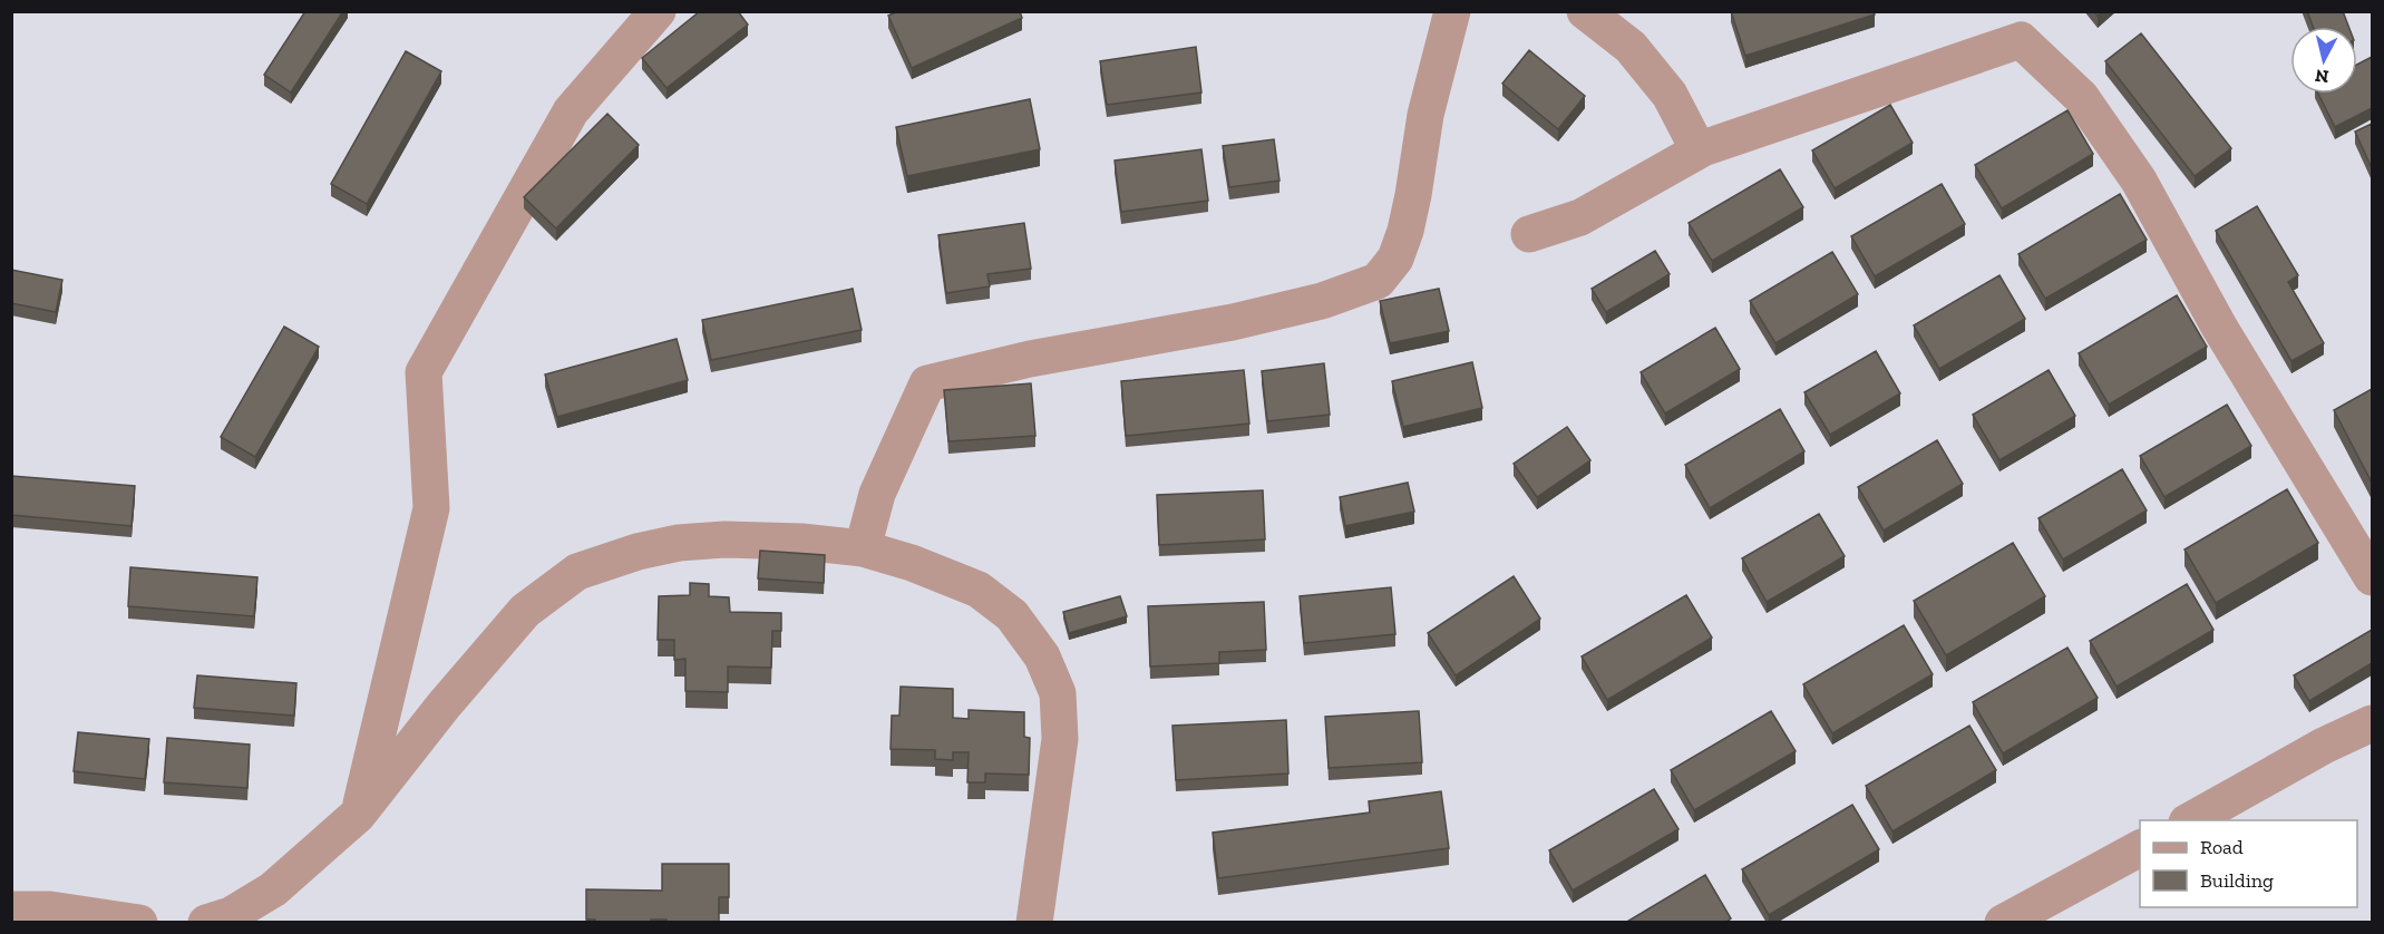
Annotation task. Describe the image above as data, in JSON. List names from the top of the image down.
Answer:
{
  "legend": ["Road", "Building"],
  "north": "bottom"
}
